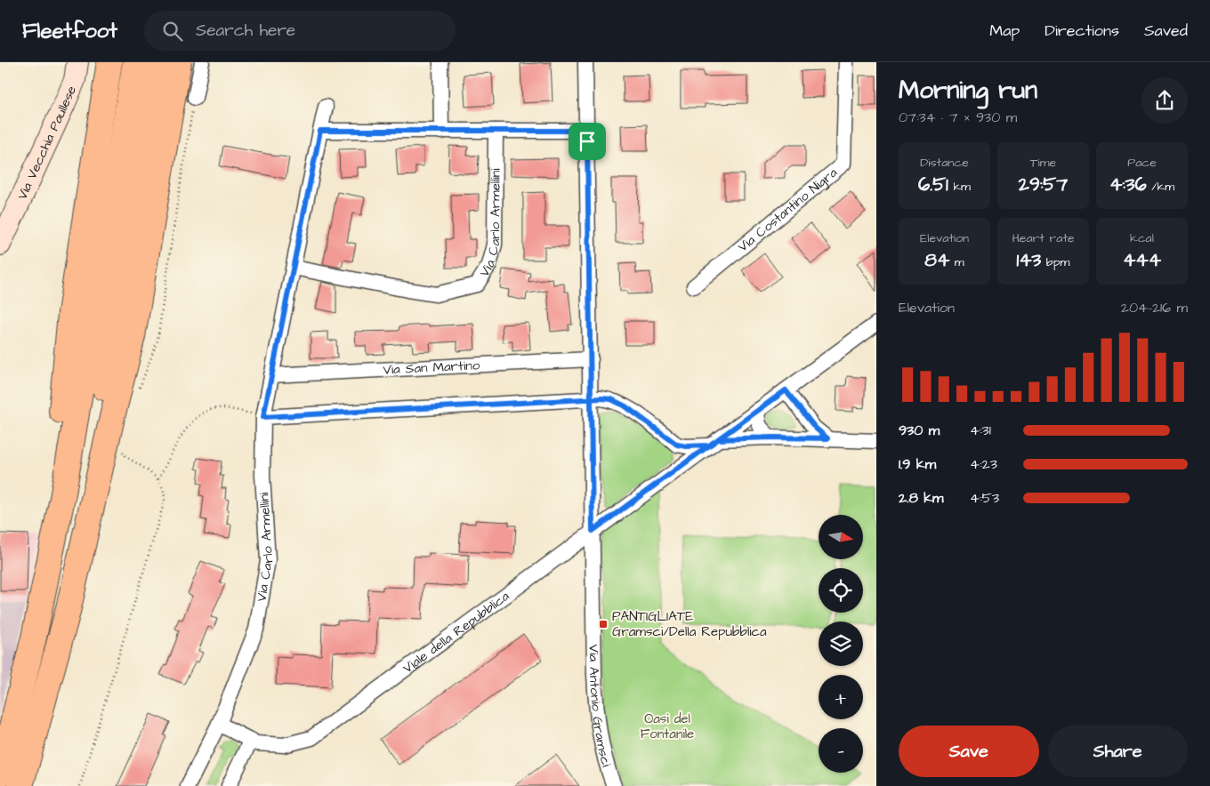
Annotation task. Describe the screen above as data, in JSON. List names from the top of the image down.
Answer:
{
  "streets": {
    "street": [
      "Via Vecchia Paullese",
      "Via Costantino Nigra",
      "Via Carlo Armellini",
      "Via San Martino",
      "Viale della Repubblica",
      "Via Antonio Gramsci"
    ]
  },
  "crossings": [
    ["Via Carlo Armellini", "Via San Martino"],
    ["Via Carlo Armellini", "Viale della Repubblica"],
    ["Via San Martino", "Via Antonio Gramsci"],
    ["Viale della Repubblica", "Via Antonio Gramsci"]
  ],
  "parks": ["Oasi del Fontanile"],
  "places": {
    "transit": ["PANTIGLIATE Gramsci/Della Repubblica"]
  },
  "north": "right",
  "page": {
    "header": "Fleetfoot",
    "search": "Search here",
    "nav": ["Map", "Directions", "Saved"],
    "heading": ["Morning run", "07:34 · 7 × 930 m"],
    "stats": [
      ["Distance", "6.51 km"],
      ["Time", "29:57"],
      ["Pace", "4:36 /km"],
      ["Elevation", "84 m"],
      ["Heart rate", "143 bpm"],
      ["kcal", "444"]
    ],
    "chart": ["Elevation", "204–216 m"],
    "list": [
      {
        "name": "930 m",
        "note": "4:31"
      },
      {
        "name": "1.9 km",
        "note": "4:23"
      },
      {
        "name": "2.8 km",
        "note": "4:53"
      }
    ],
    "map_buttons": ["+", "−"],
    "buttons": ["Save", "Share"]
  }
}
